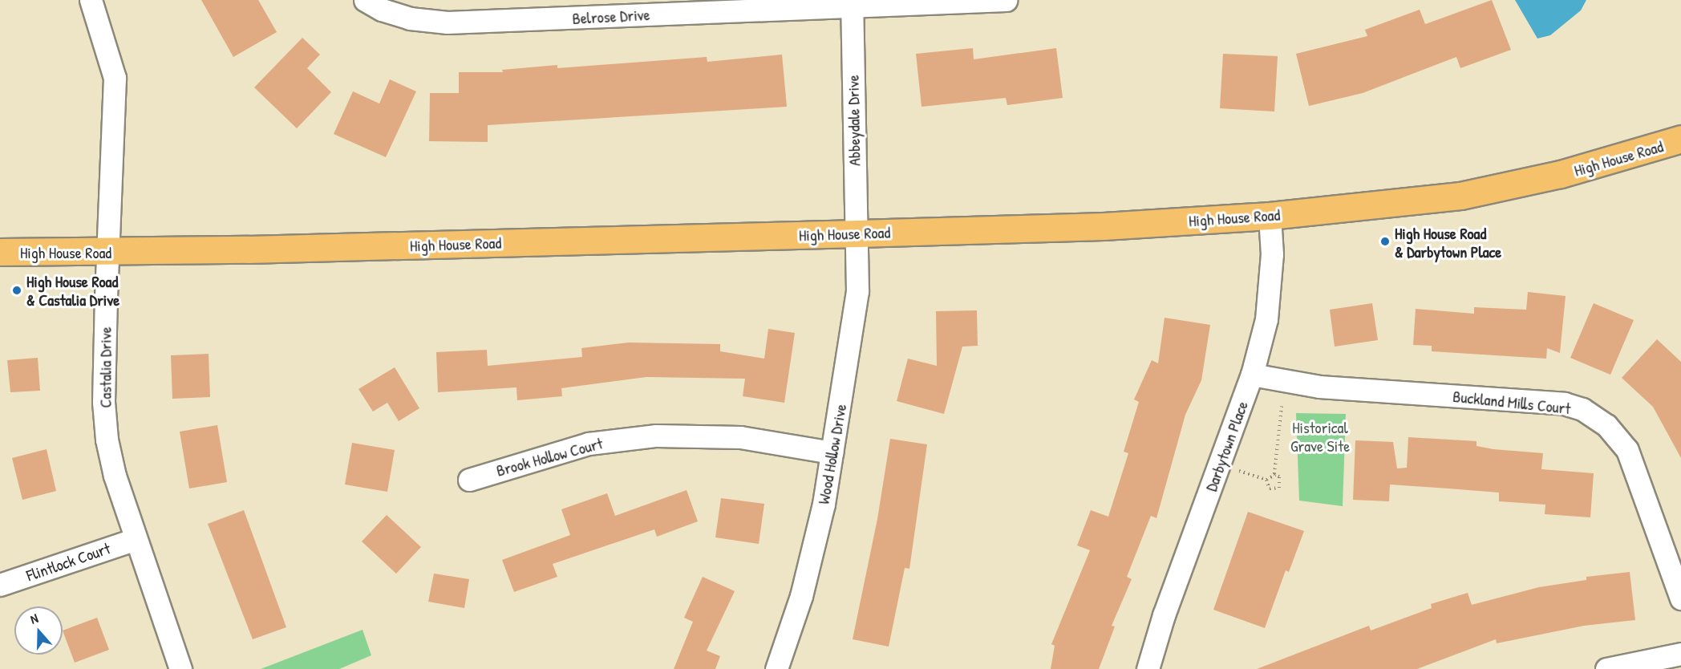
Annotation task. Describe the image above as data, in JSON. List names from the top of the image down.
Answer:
{
  "streets": {
    "main road": ["High House Road"],
    "street": [
      "Belrose Drive",
      "Abbeydale Drive",
      "Castalia Drive",
      "Buckland Mills Court",
      "Darbytown Place",
      "Wood Hollow Drive",
      "Brook Hollow Court",
      "Flintlock Court"
    ]
  },
  "crossings": [
    ["Belrose Drive", "Abbeydale Drive"],
    ["Abbeydale Drive", "High House Road"],
    ["Abbeydale Drive", "Wood Hollow Drive"],
    ["High House Road", "Castalia Drive"],
    ["High House Road", "Darbytown Place"],
    ["High House Road", "Wood Hollow Drive"],
    ["Castalia Drive", "Flintlock Court"],
    ["Buckland Mills Court", "Darbytown Place"],
    ["Wood Hollow Drive", "Brook Hollow Court"]
  ],
  "parks": ["Historical Grave Site"],
  "places": ["High House Road & Darbytown Place", "High House Road & Castalia Drive"],
  "north": "top"
}
